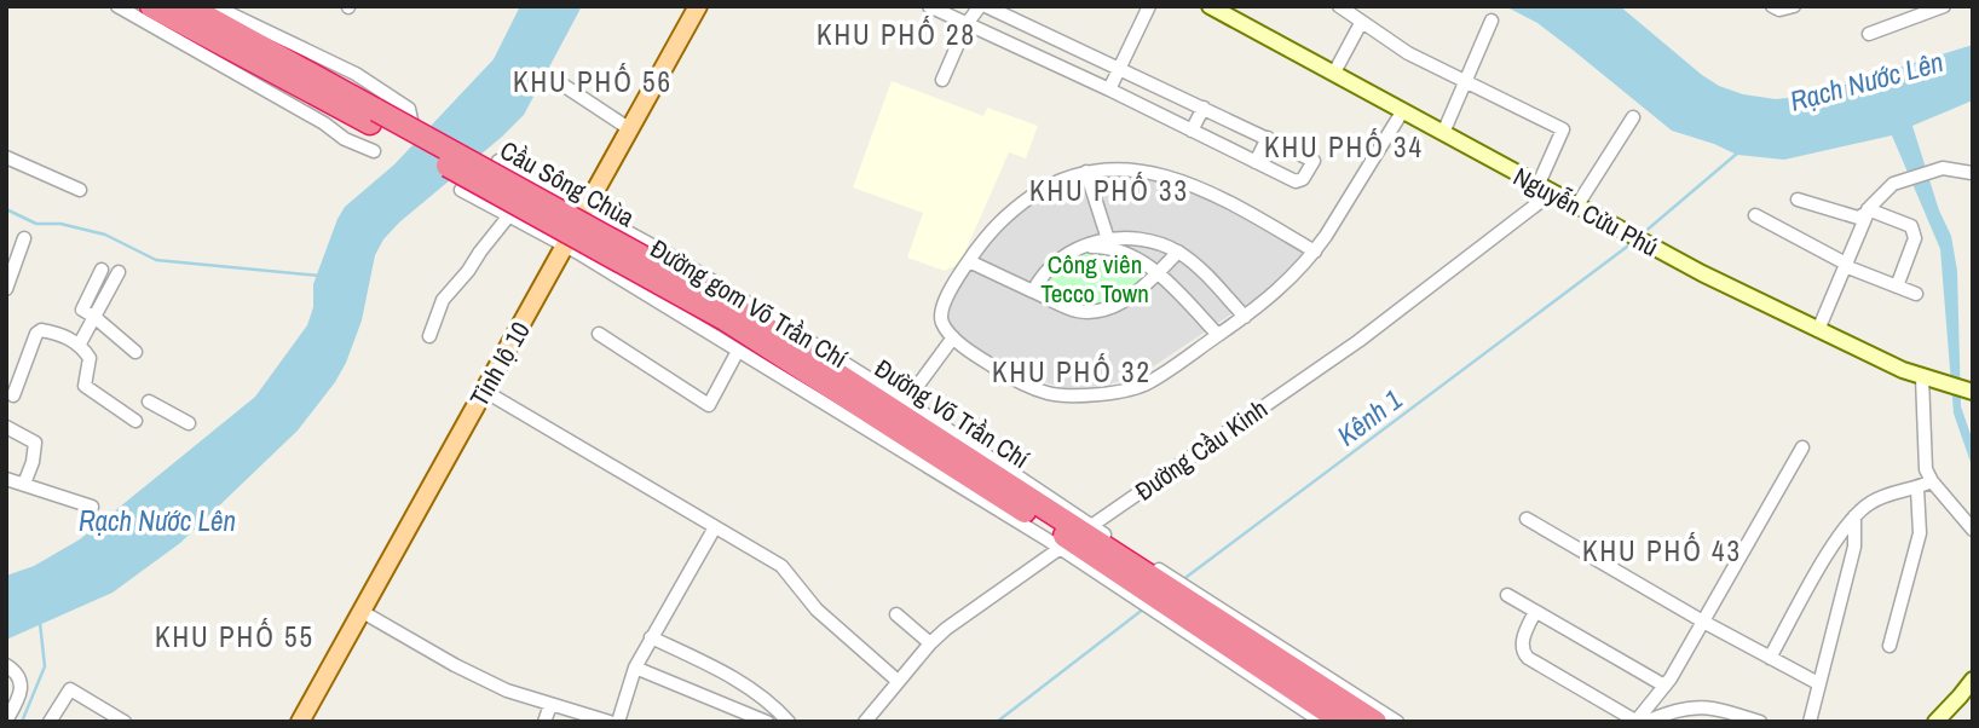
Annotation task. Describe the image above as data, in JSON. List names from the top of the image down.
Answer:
{
  "streets": {
    "highway": ["Cầu Sông Chùa", "Đường Võ Trần Chí"],
    "main road": ["Nguyễn Cửu Phú", "Tỉnh lộ 10"],
    "street": ["Đường gom Võ Trần Chí", "Đường Cầu Kinh"]
  },
  "crossings": [
    ["Cầu Sông Chùa", "Đường Võ Trần Chí"],
    ["Nguyễn Cửu Phú", "Đường Cầu Kinh"],
    ["Đường gom Võ Trần Chí", "Tỉnh lộ 10"],
    ["Đường gom Võ Trần Chí", "Đường Võ Trần Chí"],
    ["Đường gom Võ Trần Chí", "Đường Cầu Kinh"],
    ["Đường Võ Trần Chí", "Đường Cầu Kinh"]
  ],
  "districts": [
    "KHU PHỐ 28",
    "KHU PHỐ 56",
    "KHU PHỐ 34",
    "KHU PHỐ 33",
    "KHU PHỐ 32",
    "KHU PHỐ 43",
    "KHU PHỐ 55"
  ],
  "water": ["Rạch Nước Lên", "Kênh 1"],
  "parks": ["Công viên Tecco Town"]
}
